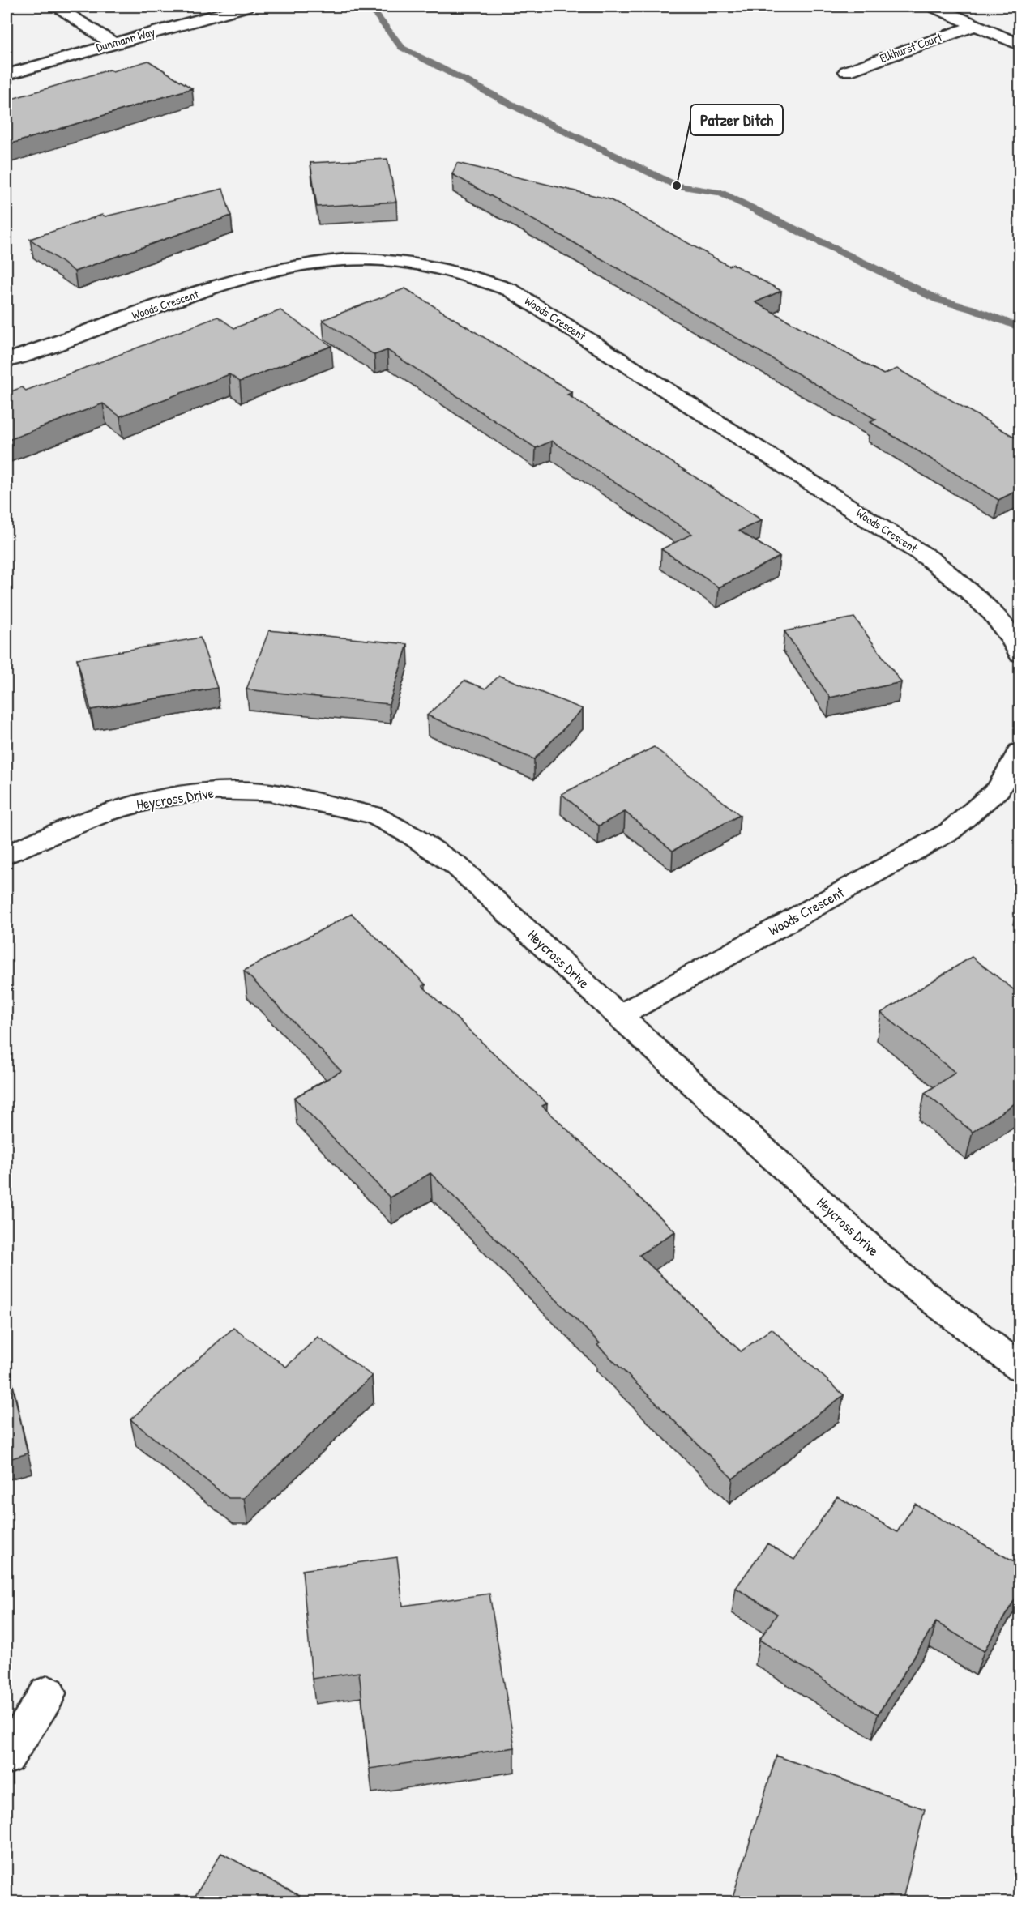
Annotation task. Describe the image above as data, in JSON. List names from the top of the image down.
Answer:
{
  "streets": {
    "street": [
      "Dunmann Way",
      "Elkhurst Court",
      "Woods Crescent",
      "Heycross Drive"
    ]
  },
  "crossings": [
    ["Woods Crescent", "Heycross Drive"]
  ],
  "places": ["Patzer Ditch"]
}
